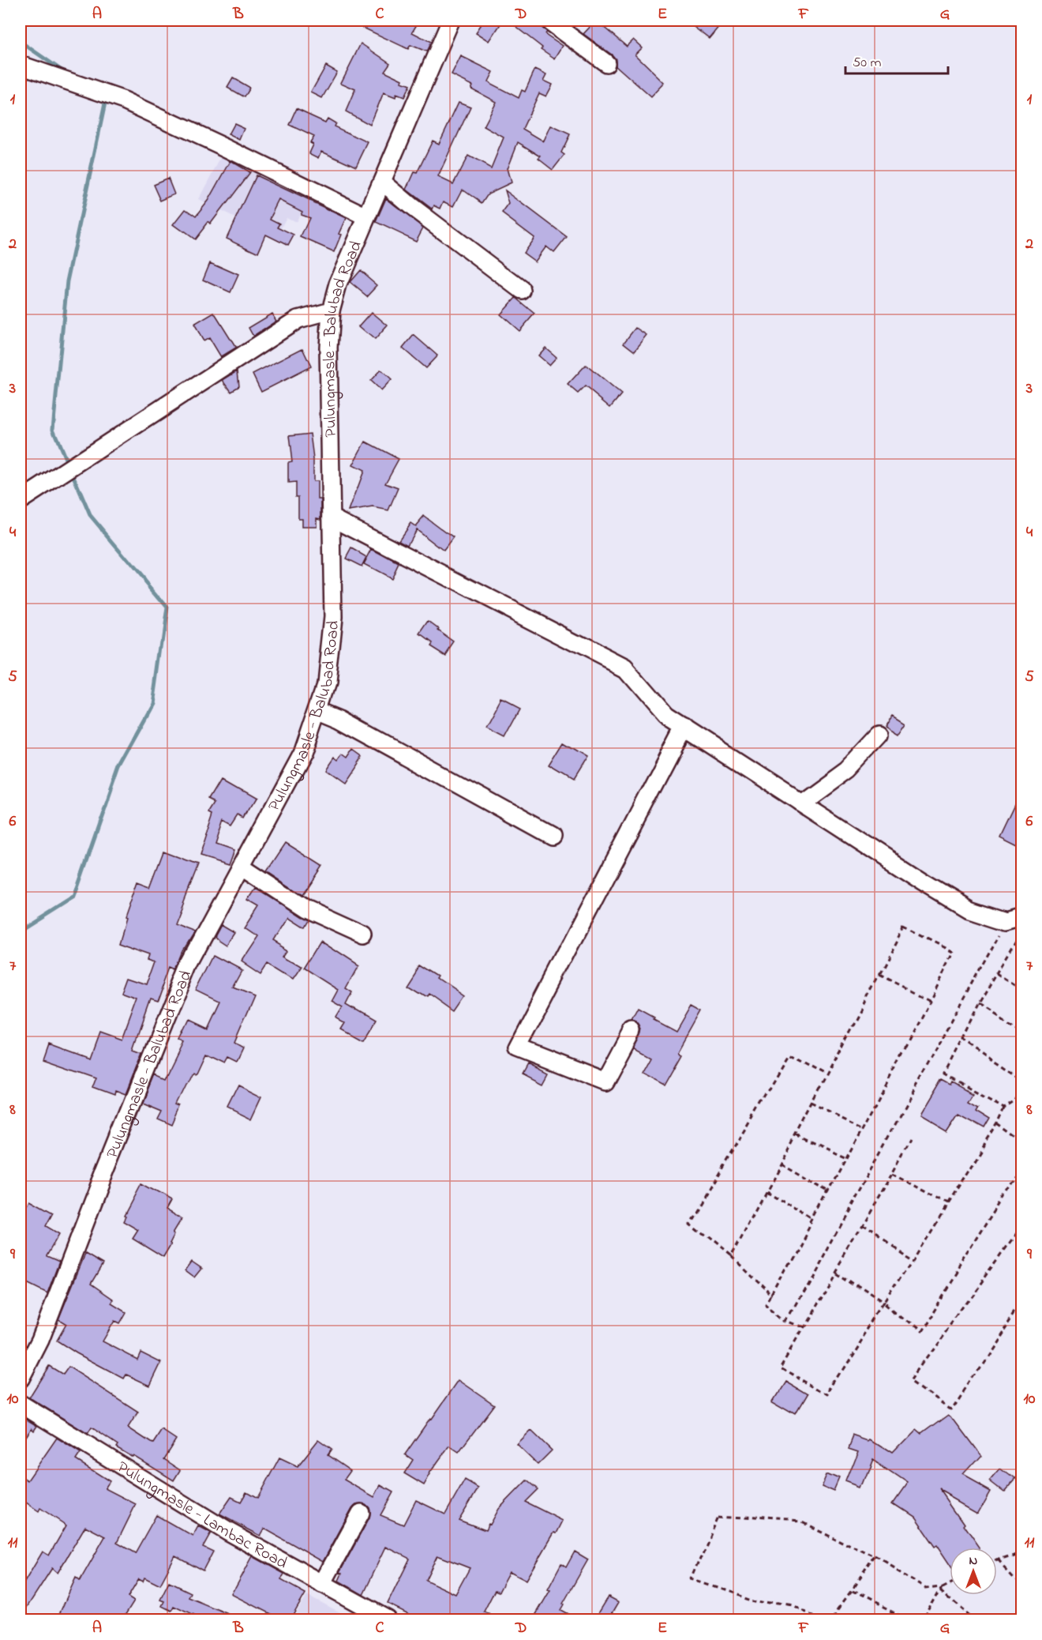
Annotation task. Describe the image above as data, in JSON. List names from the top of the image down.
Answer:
{
  "streets": {
    "street": ["Pulungmasle - Balubad Road", "Pulungmasle - Lambac Road"]
  },
  "scale_bar": "50 m",
  "north": "top",
  "grid": {
    "columns": [
      "A",
      "B",
      "C",
      "D",
      "E",
      "F",
      "G"
    ],
    "rows": [
      "1",
      "2",
      "3",
      "4",
      "5",
      "6",
      "7",
      "8",
      "9",
      "10",
      "11"
    ]
  }
}
